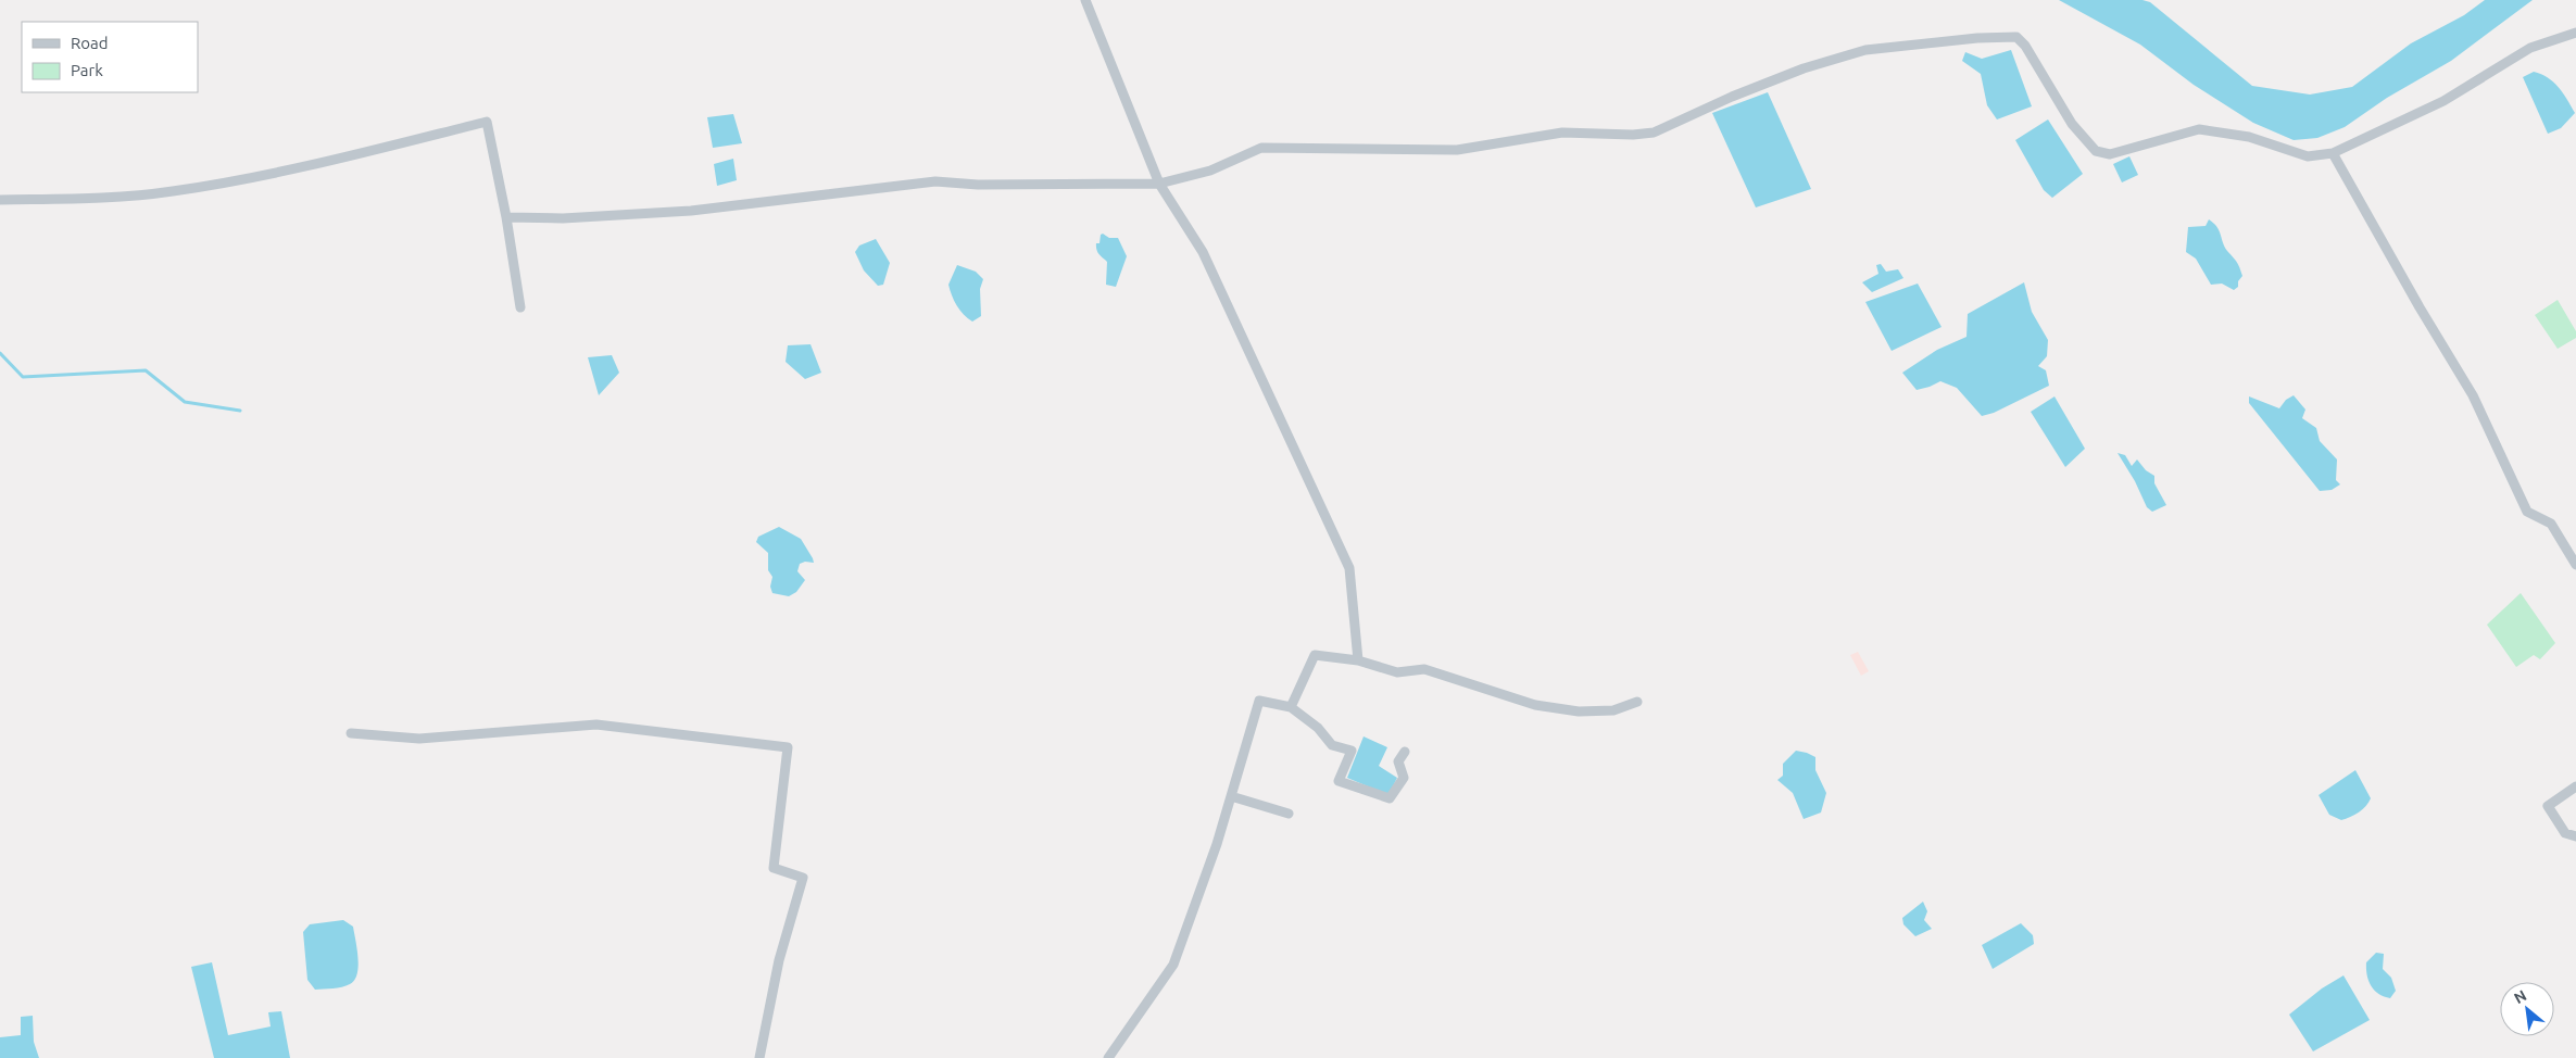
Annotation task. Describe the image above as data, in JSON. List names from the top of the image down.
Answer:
{
  "legend": ["Road", "Park"],
  "north": "top left"
}
